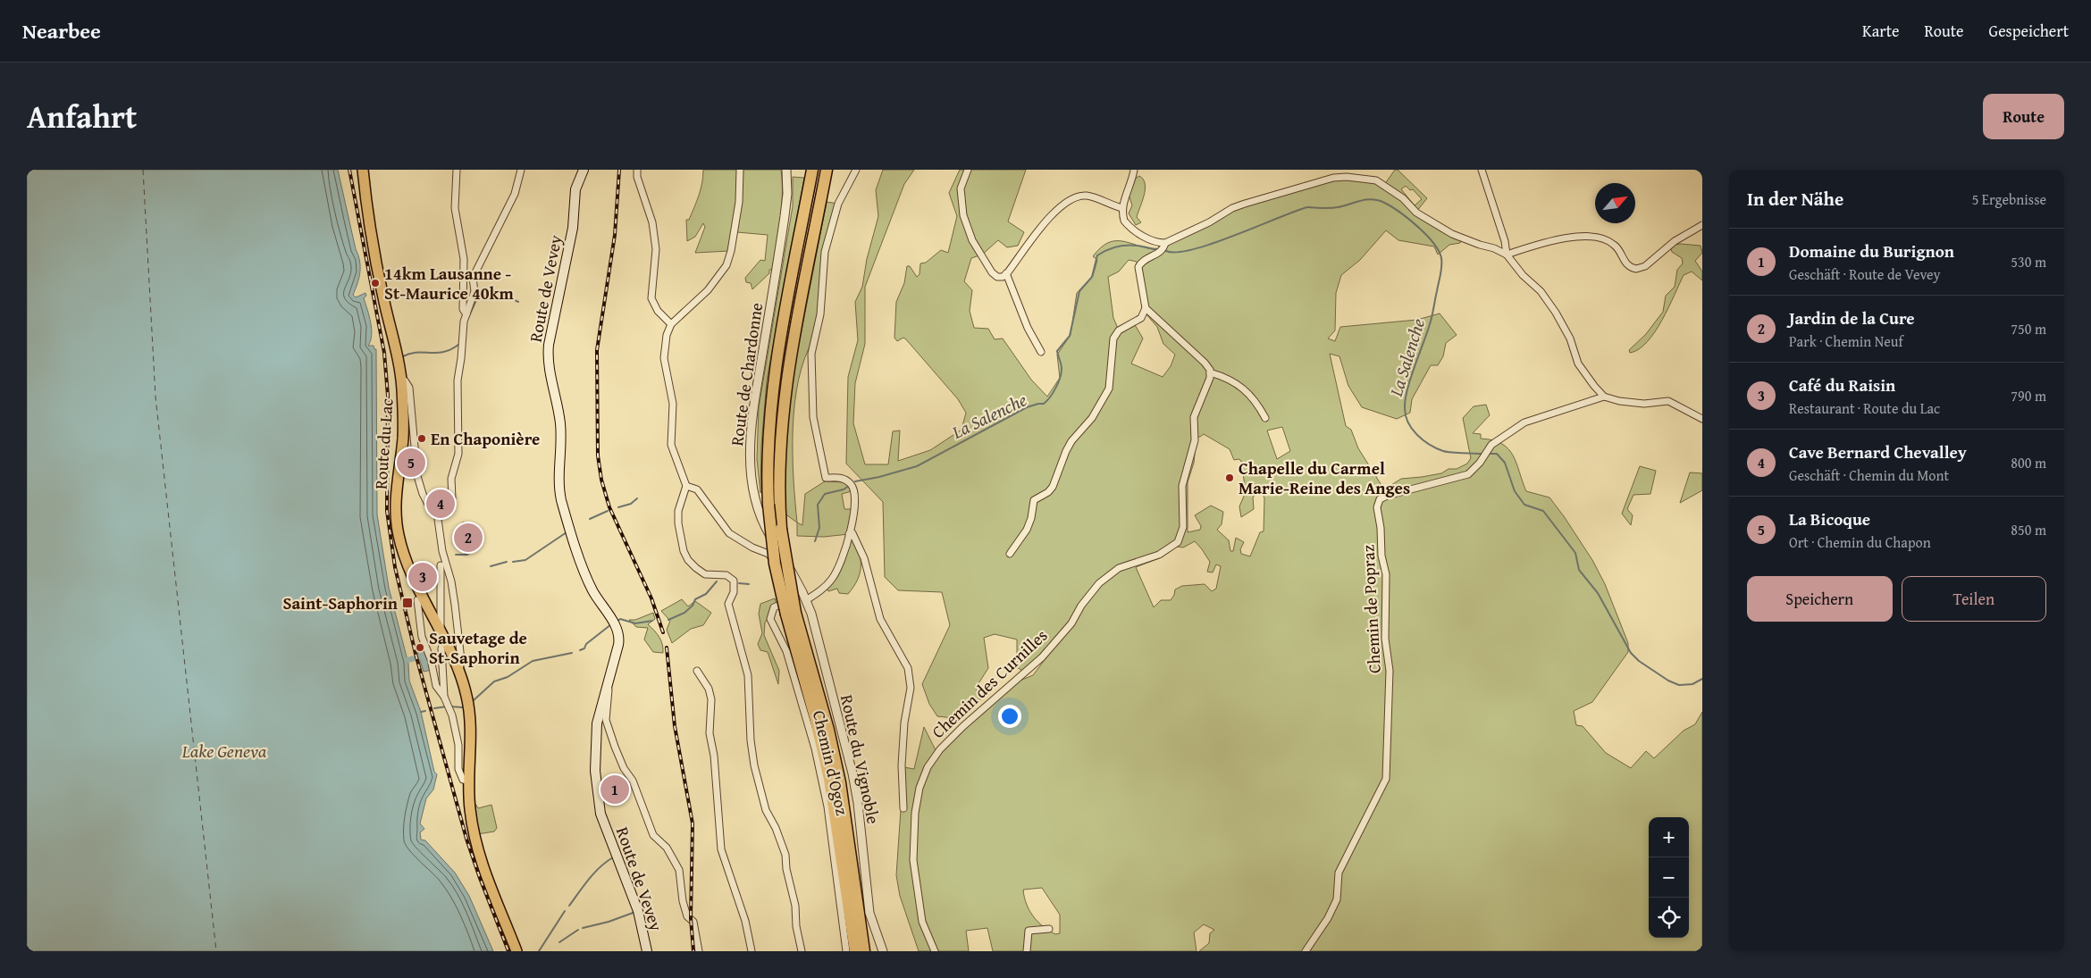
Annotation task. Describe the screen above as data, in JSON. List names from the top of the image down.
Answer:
{
  "streets": {
    "main road": ["Route de Vevey", "Route du Lac"],
    "street": [
      "Route de Chardonne",
      "Chemin de Popraz",
      "Chemin des Curnilles",
      "Route du Vignoble",
      "Chemin d'Ogoz"
    ]
  },
  "crossings": [
    ["Route de Chardonne", "Route du Vignoble"],
    ["Route de Chardonne", "Chemin d'Ogoz"],
    ["Route du Vignoble", "Chemin d'Ogoz"]
  ],
  "water": ["La Salenche", "Lake Geneva"],
  "places": {
    "other": [
      "14km Lausanne - St-Maurice 40km",
      "En Chaponière",
      "Chapelle du Carmel Marie-Reine des Anges",
      "Sauvetage de St-Saphorin"
    ],
    "transit": ["Saint-Saphorin"]
  },
  "north": "top right",
  "page": {
    "header": "Nearbee",
    "nav": ["Karte", "Route", "Gespeichert"],
    "title": "Anfahrt",
    "buttons": [
      "Route",
      ["Speichern", "Teilen"]
    ],
    "heading": ["In der Nähe", "5 Ergebnisse"],
    "list": [
      {
        "mark": "1",
        "name": "Domaine du Burignon",
        "note": "Geschäft · Route de Vevey",
        "value": "530 m"
      },
      {
        "mark": "2",
        "name": "Jardin de la Cure",
        "note": "Park · Chemin Neuf",
        "value": "750 m"
      },
      {
        "mark": "3",
        "name": "Café du Raisin",
        "note": "Restaurant · Route du Lac",
        "value": "790 m"
      },
      {
        "mark": "4",
        "name": "Cave Bernard Chevalley",
        "note": "Geschäft · Chemin du Mont",
        "value": "800 m"
      },
      {
        "mark": "5",
        "name": "La Bicoque",
        "note": "Ort · Chemin du Chapon",
        "value": "850 m"
      }
    ],
    "pins": [
      "5",
      "4",
      "2",
      "3",
      "1"
    ],
    "map_buttons": ["+", "−"]
  }
}
